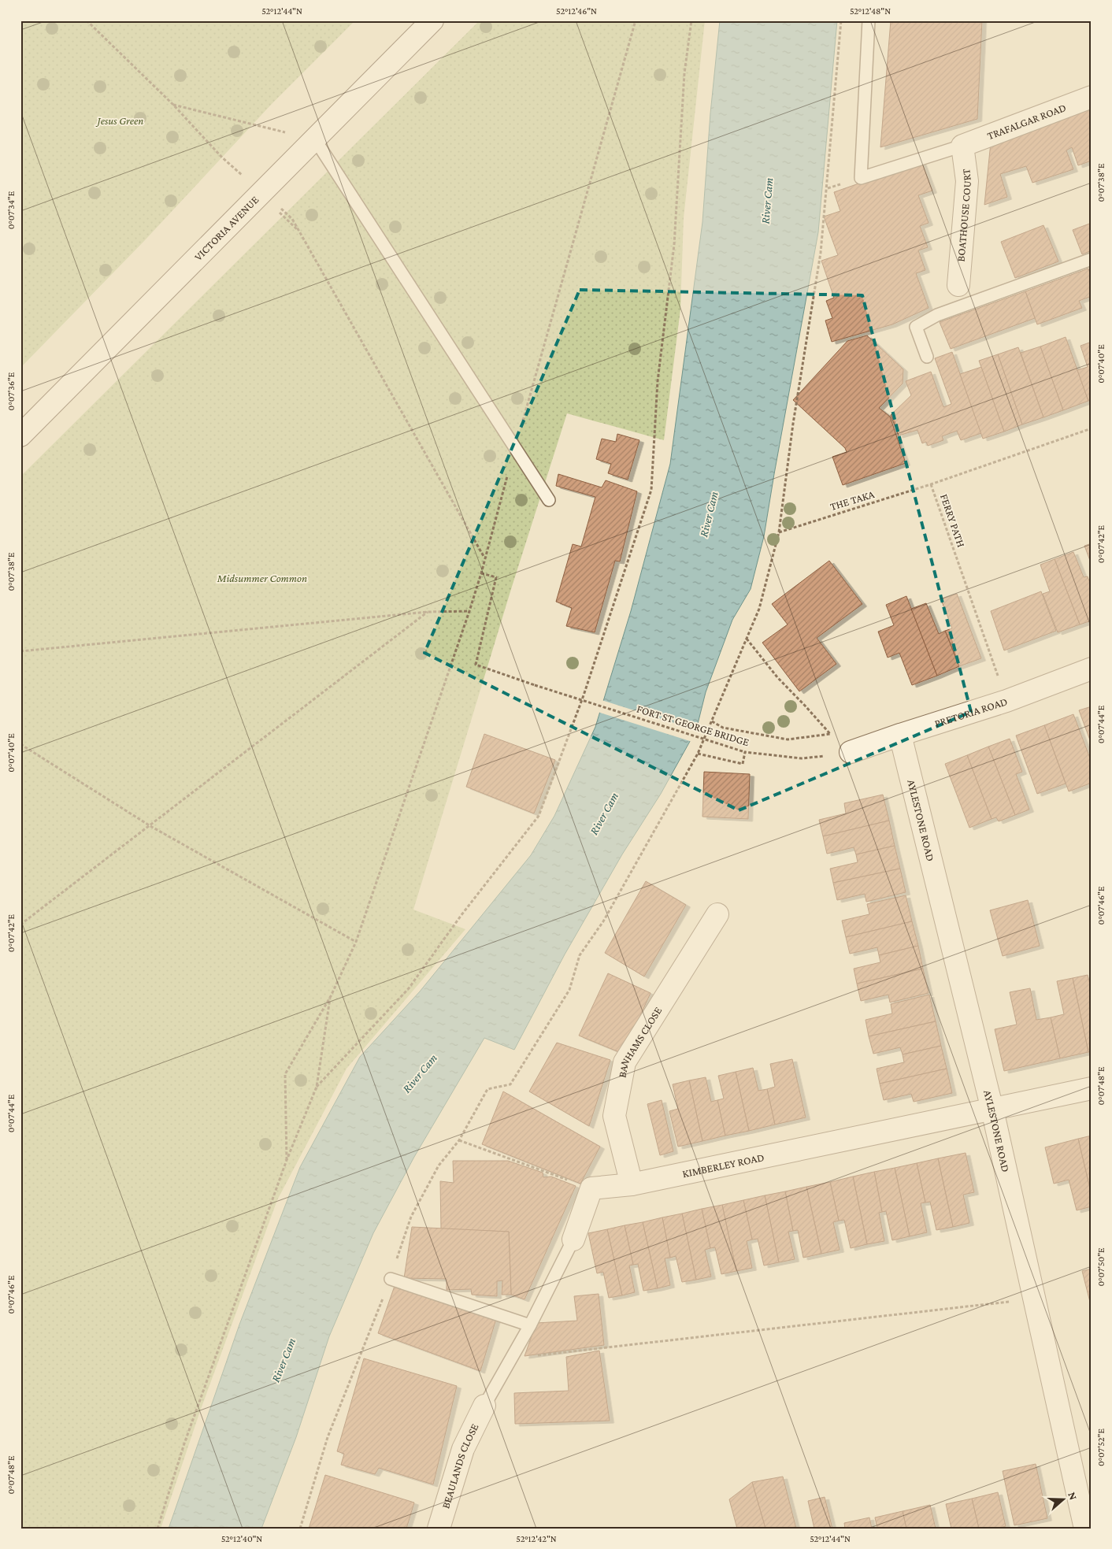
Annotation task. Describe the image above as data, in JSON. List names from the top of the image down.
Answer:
{
  "streets": {
    "street": [
      "TRAFALGAR ROAD",
      "BOATHOUSE COURT",
      "VICTORIA AVENUE",
      "PRETORIA ROAD",
      "AYLESTONE ROAD",
      "BANHAMS CLOSE",
      "KIMBERLEY ROAD",
      "BEAULANDS CLOSE"
    ],
    "path": ["THE TAKA", "FERRY PATH", "FORT ST GEORGE BRIDGE"]
  },
  "crossings": [
    ["TRAFALGAR ROAD", "BOATHOUSE COURT"],
    ["THE TAKA", "FERRY PATH"],
    ["FERRY PATH", "PRETORIA ROAD"],
    ["PRETORIA ROAD", "FORT ST GEORGE BRIDGE"],
    ["PRETORIA ROAD", "AYLESTONE ROAD"],
    ["AYLESTONE ROAD", "KIMBERLEY ROAD"],
    ["BANHAMS CLOSE", "KIMBERLEY ROAD"]
  ],
  "water": ["River Cam"],
  "parks": ["Jesus Green", "Midsummer Common"],
  "north": "right",
  "coordinates": [
    "52°12'44\"N",
    "52°12'46\"N",
    "52°12'48\"N",
    "0°07'38\"E",
    "0°07'34\"E",
    "0°07'40\"E",
    "0°07'36\"E",
    "0°07'42\"E",
    "0°07'44\"E",
    "0°07'46\"E",
    "0°07'48\"E",
    "0°07'50\"E",
    "0°07'52\"E",
    "52°12'40\"N",
    "52°12'42\"N"
  ]
}
